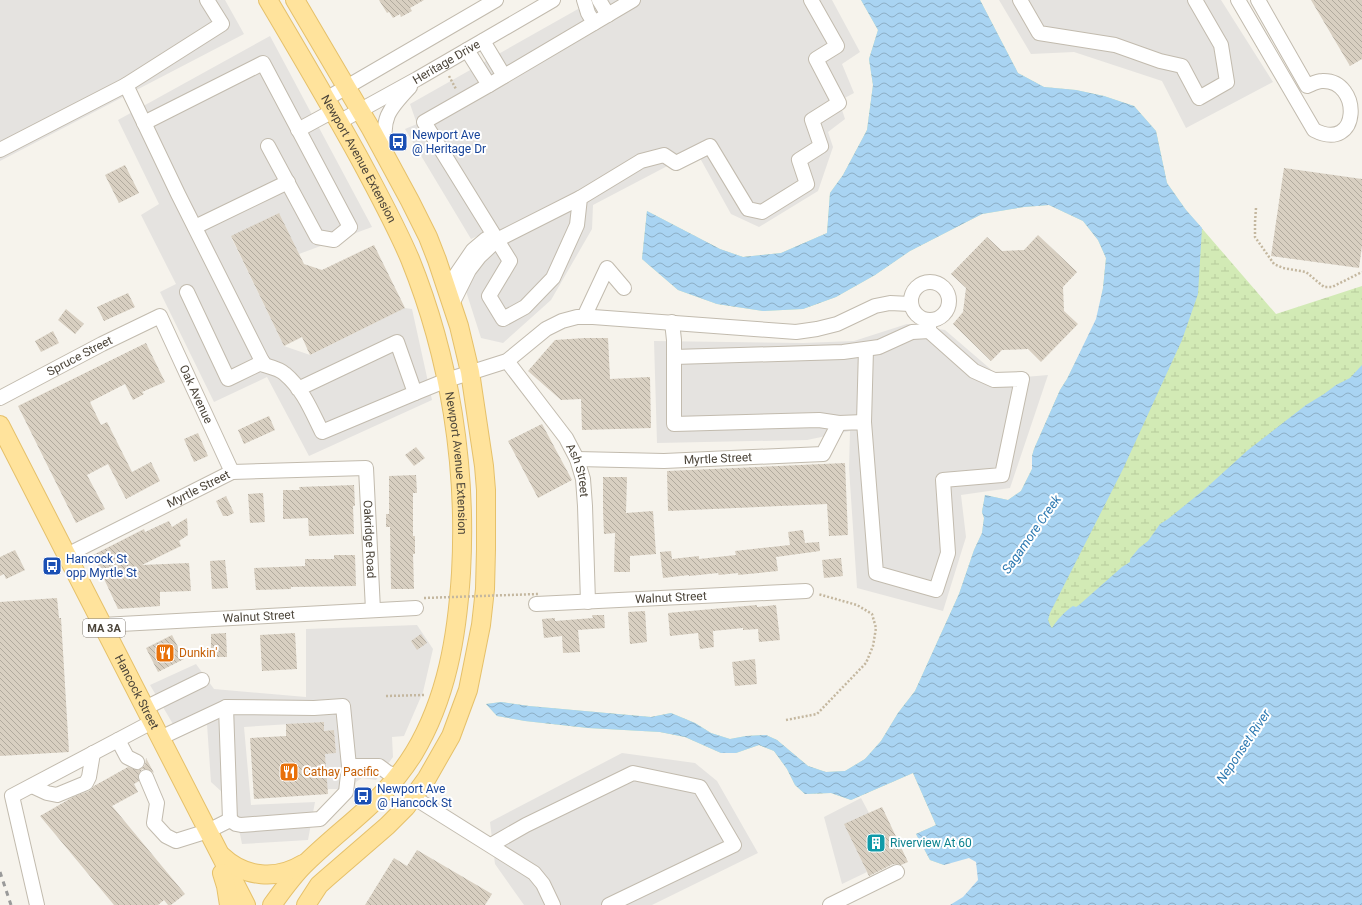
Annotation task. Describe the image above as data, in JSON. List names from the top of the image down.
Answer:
{
  "streets": {
    "main road": ["Newport Avenue Extension", "MA 3A", "Hancock Street"],
    "street": [
      "Heritage Drive",
      "Spruce Street",
      "Oak Avenue",
      "Myrtle Street",
      "Ash Street",
      "Oakridge Road",
      "Walnut Street"
    ]
  },
  "crossings": [
    ["Heritage Drive", "Newport Avenue Extension"],
    ["Spruce Street", "Oak Avenue"],
    ["Oak Avenue", "Myrtle Street"],
    ["Myrtle Street", "Ash Street"],
    ["Myrtle Street", "Oakridge Road"],
    ["Myrtle Street", "Hancock Street"],
    ["Ash Street", "Walnut Street"],
    ["Oakridge Road", "Walnut Street"],
    ["Walnut Street", "Hancock Street"]
  ],
  "water": ["Sagamore Creek", "Neponset River"],
  "places": {
    "bus stop": ["Newport Ave @ Heritage Dr", "Hancock St opp Myrtle St", "Newport Ave @ Hancock St"],
    "restaurant": ["Dunkin'", "Cathay Pacific"],
    "building": ["Riverview At 60"]
  }
}
